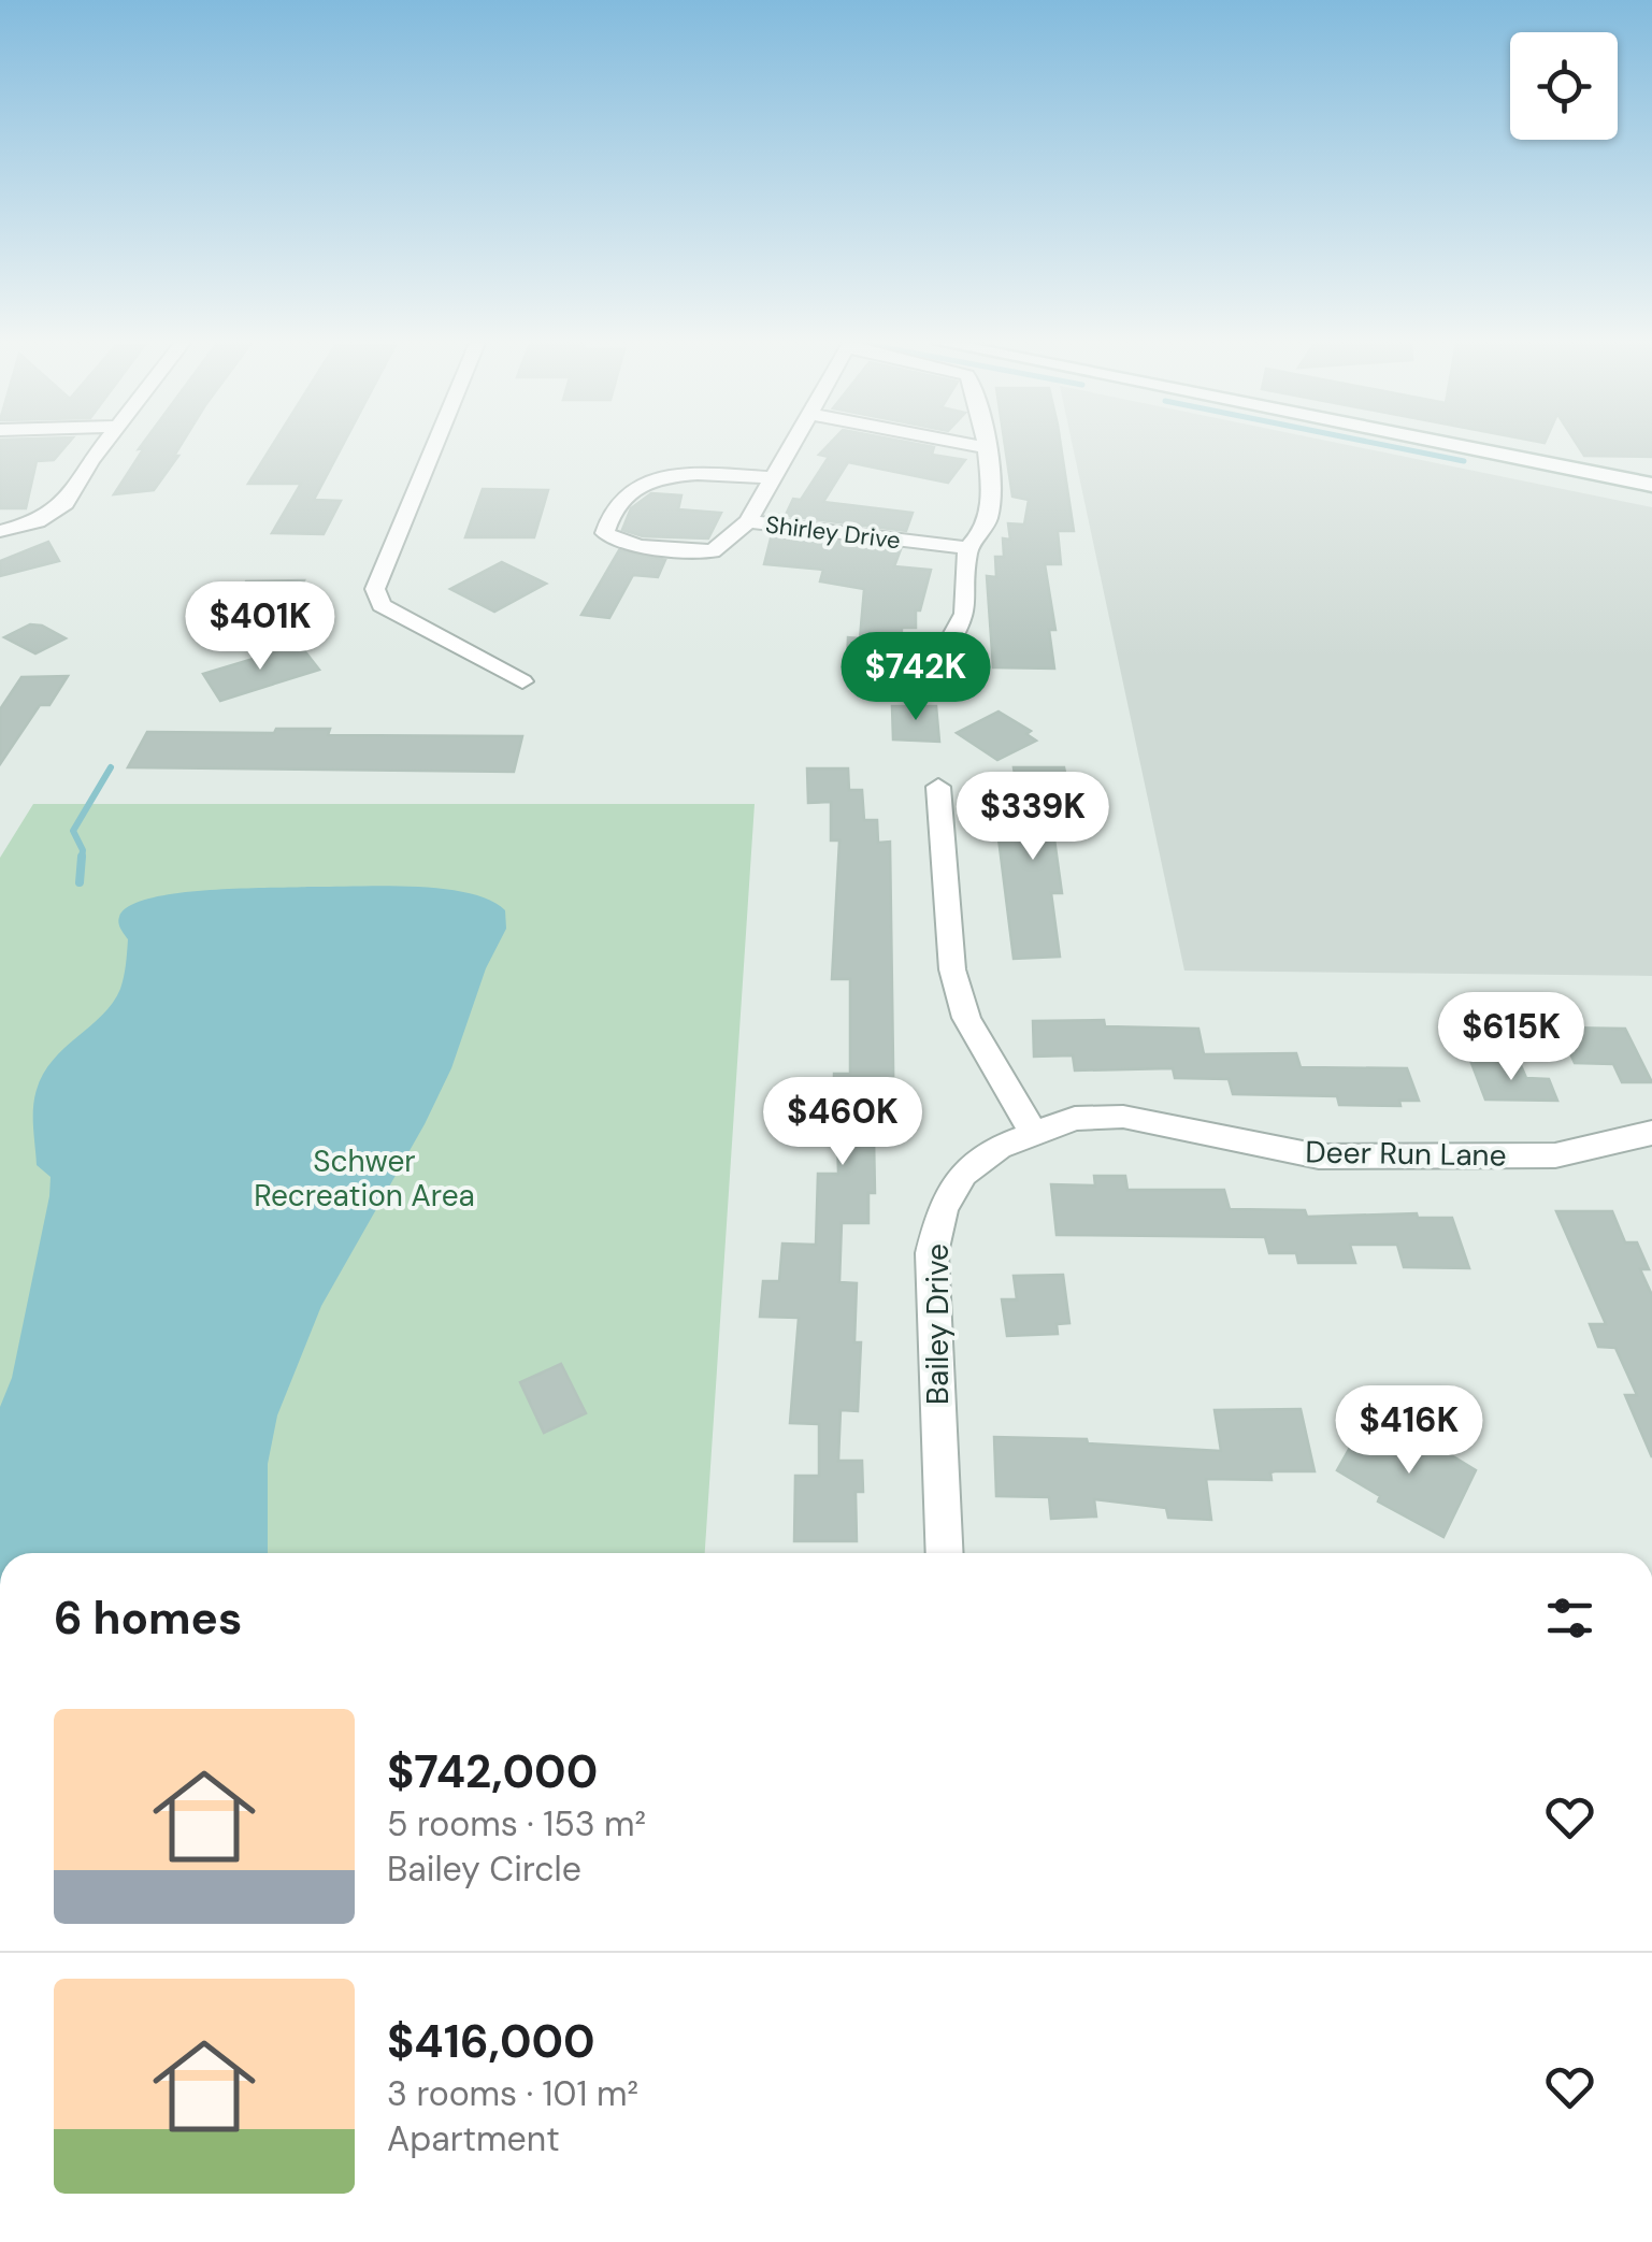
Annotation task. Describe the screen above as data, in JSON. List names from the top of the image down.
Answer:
{
  "streets": {
    "street": ["Shirley Drive", "Deer Run Lane", "Bailey Drive"]
  },
  "crossings": [
    ["Deer Run Lane", "Bailey Drive"]
  ],
  "parks": ["Schwer Recreation Area"],
  "page": {
    "price": [
      "$401K",
      "$742K",
      "$339K",
      "$615K",
      "$460K",
      "$416K"
    ],
    "heading": "6 homes",
    "list": [
      {
        "name": "$742,000",
        "note": "5 rooms · 153 m² · Bailey Circle"
      },
      {
        "name": "$416,000",
        "note": "3 rooms · 101 m² · Apartment"
      }
    ]
  }
}
